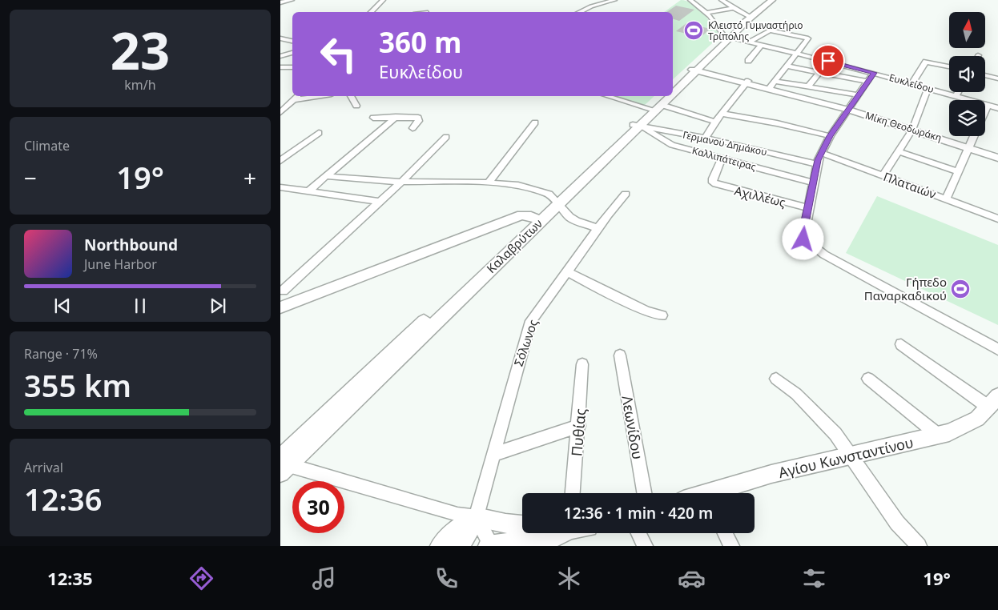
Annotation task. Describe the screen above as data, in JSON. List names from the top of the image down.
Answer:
{
  "streets": {
    "main road": ["Μίκη Θεοδωράκη", "Καλαβρύτων", "Αγίου Κωνσταντίνου"],
    "street": [
      "Ευκλείδου",
      "Γερμανού Δημάκου",
      "Καλλιπάτειρας",
      "Πλαταιών",
      "Αχιλλέως",
      "Σόλωνος",
      "Λεωνίδου",
      "Πυθίας"
    ]
  },
  "crossings": [
    ["Ευκλείδου", "Καλαβρύτων"],
    ["Μίκη Θεοδωράκη", "Καλαβρύτων"],
    ["Γερμανού Δημάκου", "Καλλιπάτειρας"],
    ["Γερμανού Δημάκου", "Καλαβρύτων"],
    ["Καλλιπάτειρας", "Αχιλλέως"],
    ["Καλλιπάτειρας", "Καλαβρύτων"]
  ],
  "places": {
    "sports": ["Κλειστό Γυμναστήριο Τρίπολης", "Γήπεδο Παναρκαδικού"]
  },
  "north": "top",
  "page": {
    "tile": [
      ["23", "km/h"],
      "Climate",
      ["Range · 71%", "355 km"],
      ["Arrival", "12:36"]
    ],
    "turn": ["360 m", "Ευκλείδου"],
    "heat": ["−", "19°", "+"],
    "song": ["Northbound", "June Harbor"],
    "limit": "30",
    "trip": "12:36 · 1 min · 420 m",
    "tabs": ["12:35", "19°"]
  }
}
